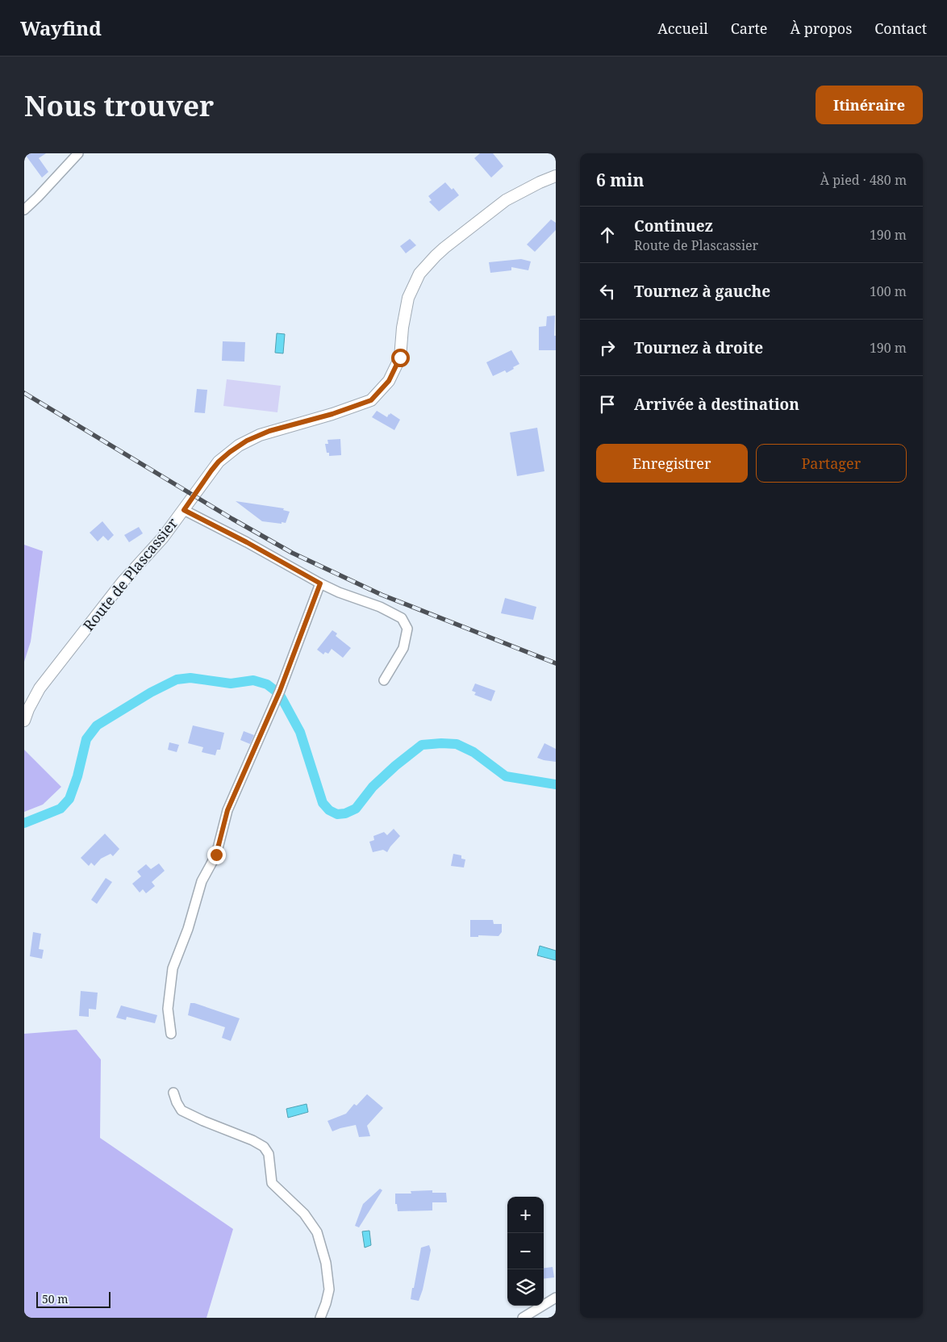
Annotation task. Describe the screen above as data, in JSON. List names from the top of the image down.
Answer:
{
  "streets": {
    "street": ["Route de Plascassier"]
  },
  "scale_bar": "50 m",
  "page": {
    "header": "Wayfind",
    "nav": [
      "Accueil",
      "Carte",
      "À propos",
      "Contact"
    ],
    "buttons": [
      "Itinéraire",
      ["Enregistrer", "Partager"]
    ],
    "title": "Nous trouver",
    "heading": ["6 min", "À pied · 480 m"],
    "list": [
      ["Continuez", "Route de Plascassier", "190 m"],
      ["Tournez à gauche", "100 m"],
      ["Tournez à droite", "190 m"],
      "Arrivée à destination"
    ],
    "map_buttons": ["+", "−"],
    "scale": "50 m"
  }
}
